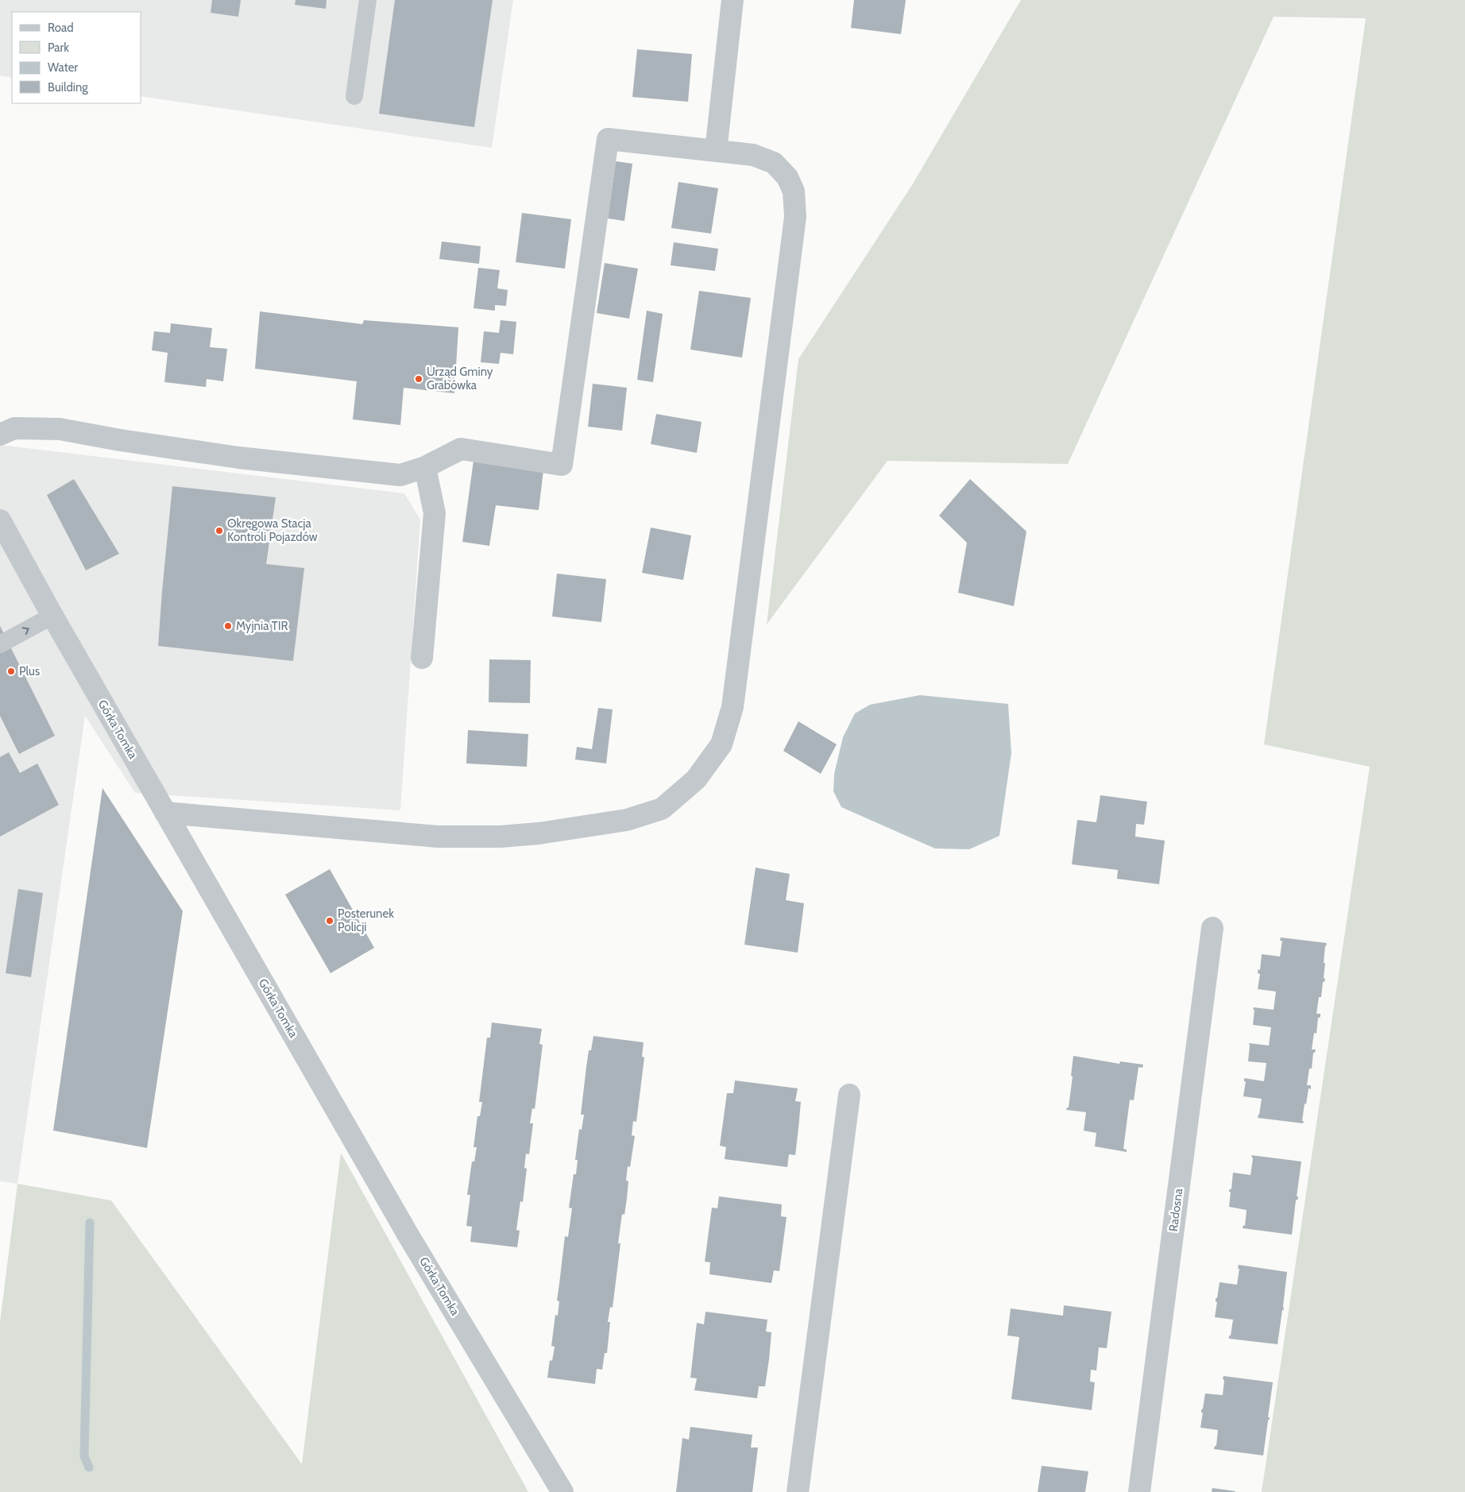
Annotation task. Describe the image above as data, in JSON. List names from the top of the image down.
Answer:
{
  "streets": {
    "street": ["Górka Tomka", "Radosna"]
  },
  "places": [
    "Urząd Gminy Grabówka",
    "Okręgowa Stacja Kontroli Pojazdów",
    "Myjnia TIR",
    "Plus",
    "Posterunek Policji"
  ],
  "legend": [
    "Road",
    "Park",
    "Water",
    "Building"
  ]
}
